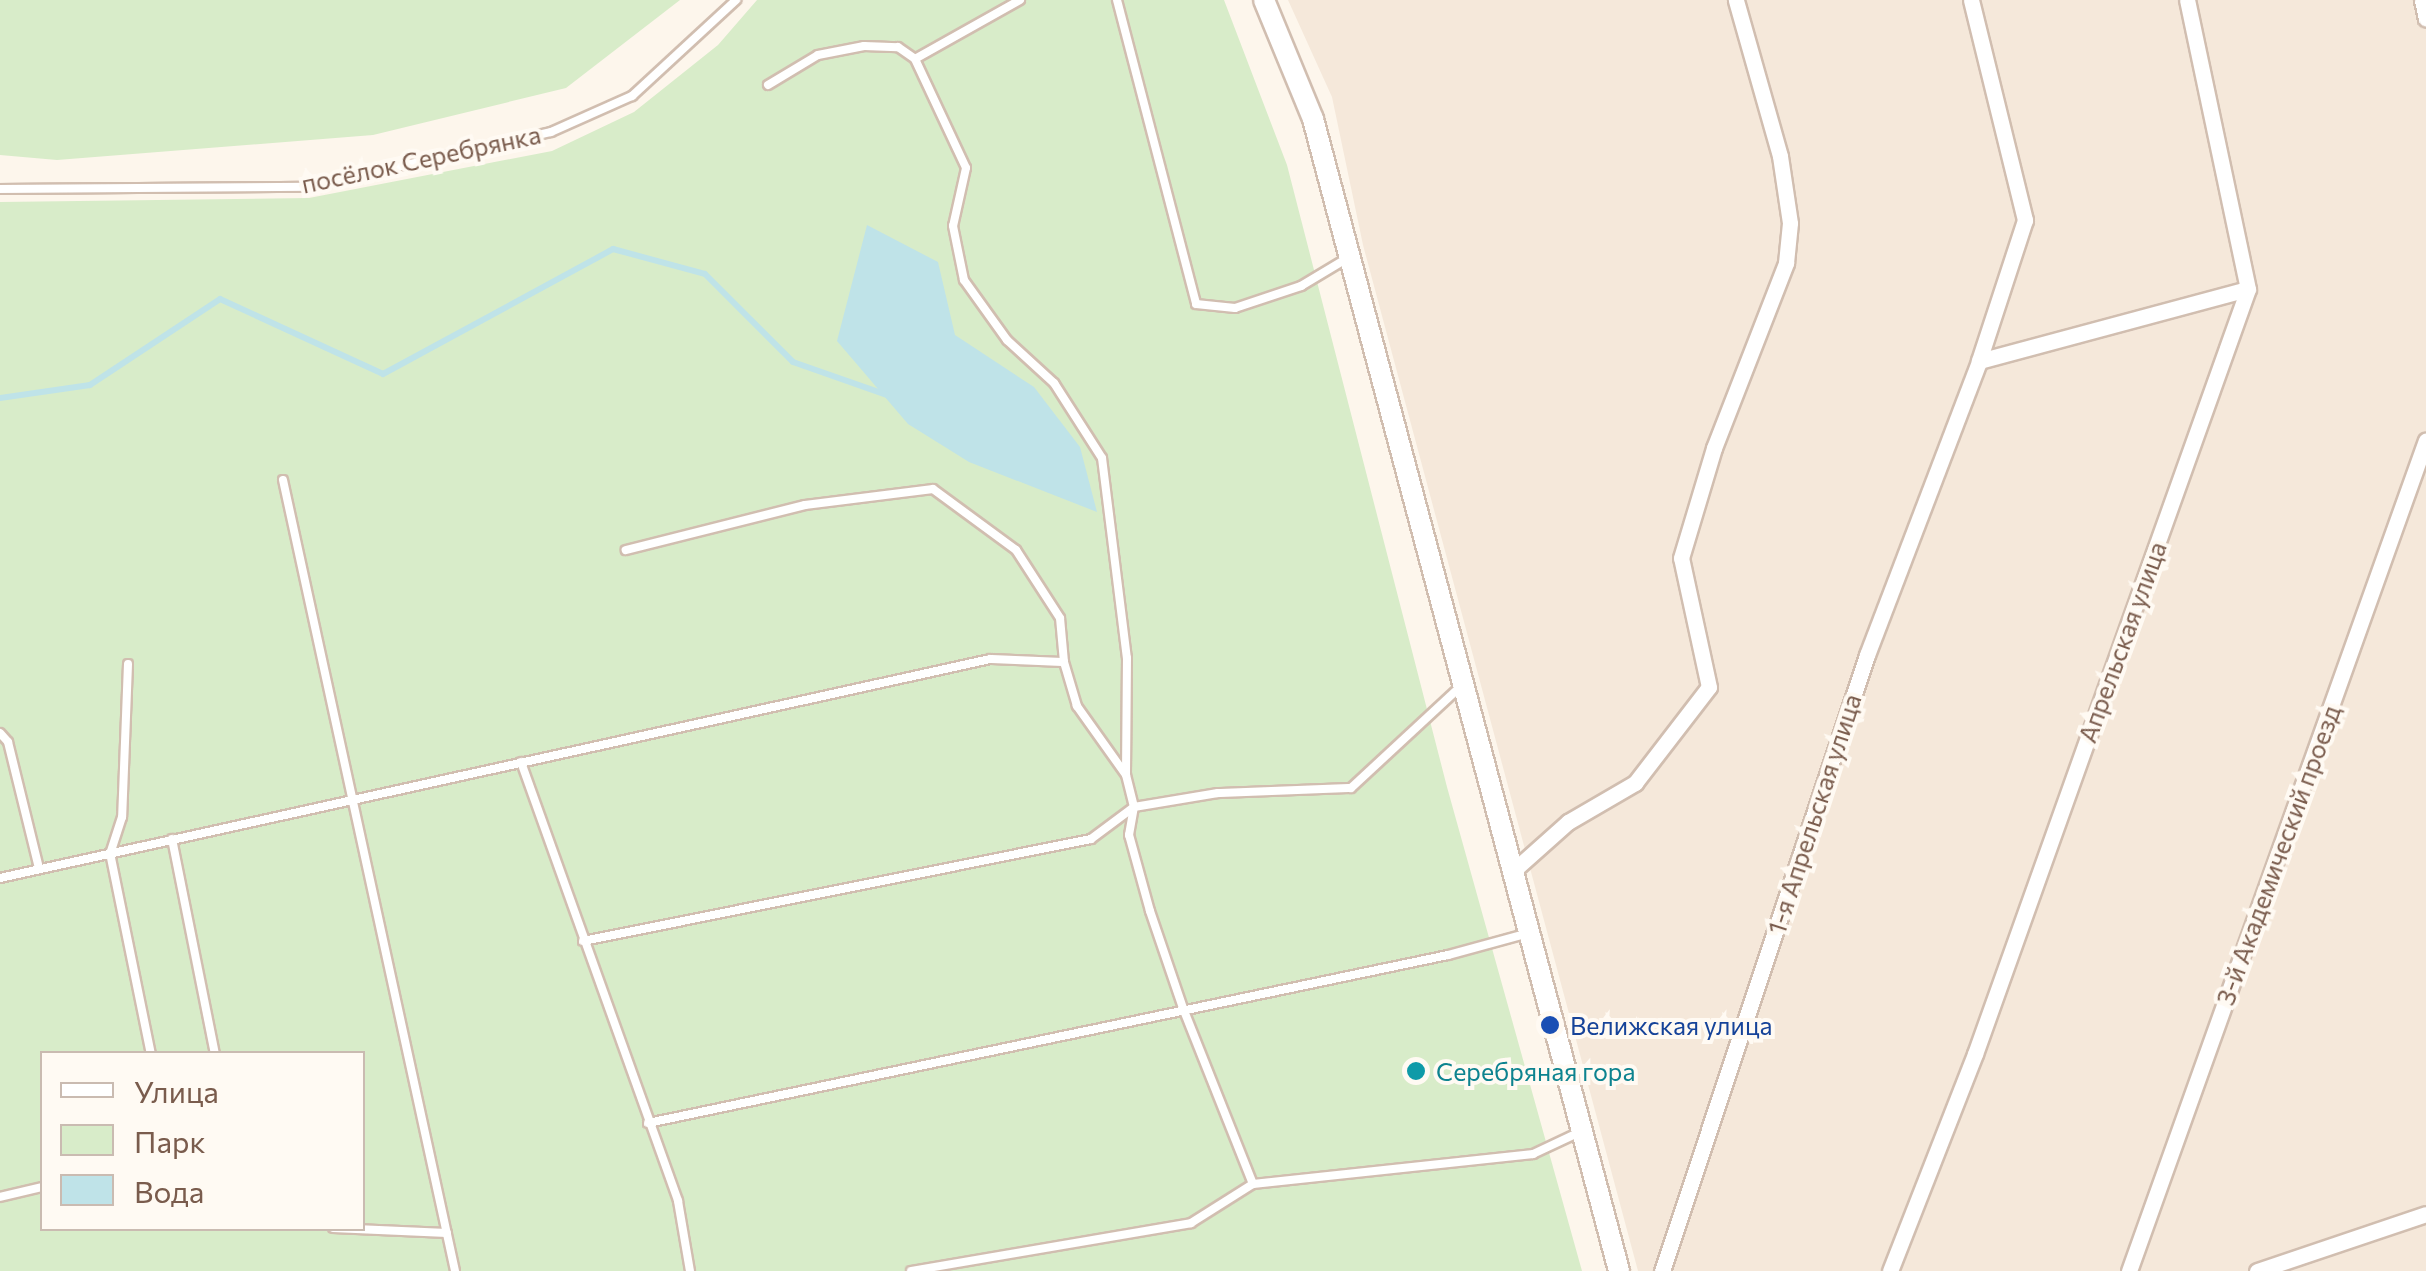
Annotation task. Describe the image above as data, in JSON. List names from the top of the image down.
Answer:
{
  "streets": {
    "street": ["Апрельская улица", "1-я Апрельская улица", "3-й Академический проезд"],
    "lane": ["посёлок Серебрянка"]
  },
  "places": ["Велижская улица", "Серебряная гора"],
  "legend": ["Улица", "Парк", "Вода"]
}
